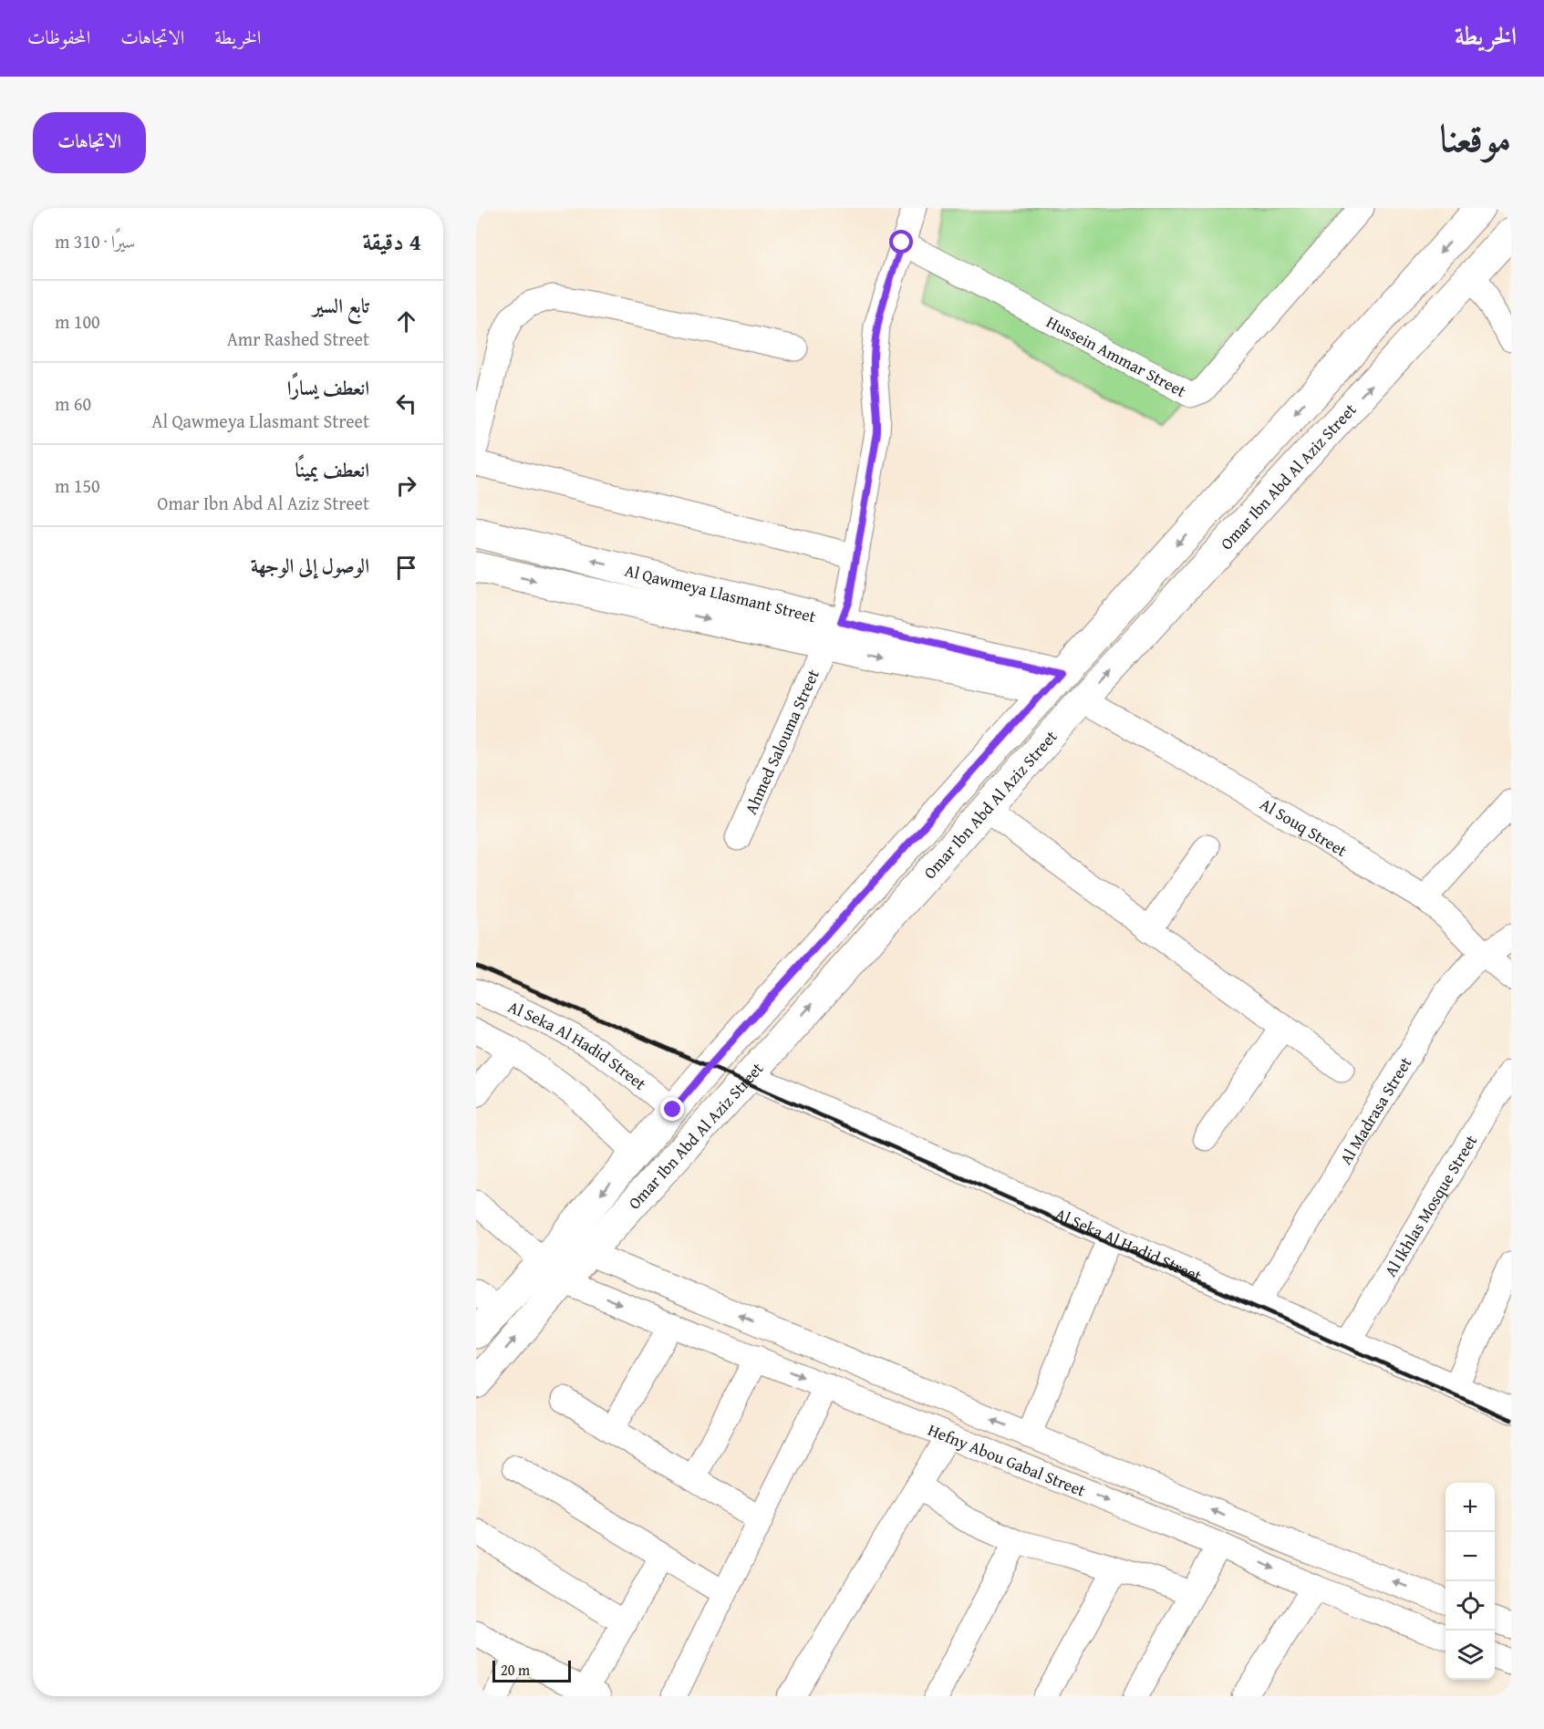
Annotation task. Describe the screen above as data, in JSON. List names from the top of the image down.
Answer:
{
  "streets": {
    "main road": ["Omar Ibn Abd Al Aziz Street", "Al Qawmeya Llasmant Street"],
    "street": [
      "Hussein Ammar Street",
      "Ahmed Salouma Street",
      "Al Souq Street",
      "Al Seka Al Hadid Street",
      "Al Madrasa Street",
      "Al Ikhlas Mosque Street",
      "Hefny Abou Gabal Street"
    ]
  },
  "crossings": [
    ["Hussein Ammar Street", "Ahmed Salouma Street"],
    ["Omar Ibn Abd Al Aziz Street", "Al Qawmeya Llasmant Street"],
    ["Omar Ibn Abd Al Aziz Street", "Al Souq Street"],
    ["Omar Ibn Abd Al Aziz Street", "Al Seka Al Hadid Street"],
    ["Omar Ibn Abd Al Aziz Street", "Hefny Abou Gabal Street"],
    ["Al Qawmeya Llasmant Street", "Ahmed Salouma Street"],
    ["Al Souq Street", "Al Madrasa Street"],
    ["Al Seka Al Hadid Street", "Al Madrasa Street"],
    ["Al Seka Al Hadid Street", "Al Ikhlas Mosque Street"]
  ],
  "scale_bar": "20 m",
  "page": {
    "header": "الخريطة",
    "nav": ["الخريطة", "الاتجاهات", "المحفوظات"],
    "title": "موقعنا",
    "buttons": "الاتجاهات",
    "heading": ["4 دقيقة", "سيرًا · 310 m"],
    "list": [
      ["تابع السير", "Amr Rashed Street", "100 m"],
      ["انعطف يسارًا", "Al Qawmeya Llasmant Street", "60 m"],
      ["انعطف يمينًا", "Omar Ibn Abd Al Aziz Street", "150 m"],
      "الوصول إلى الوجهة"
    ],
    "map_buttons": ["+", "−"],
    "scale": "20 m"
  }
}
